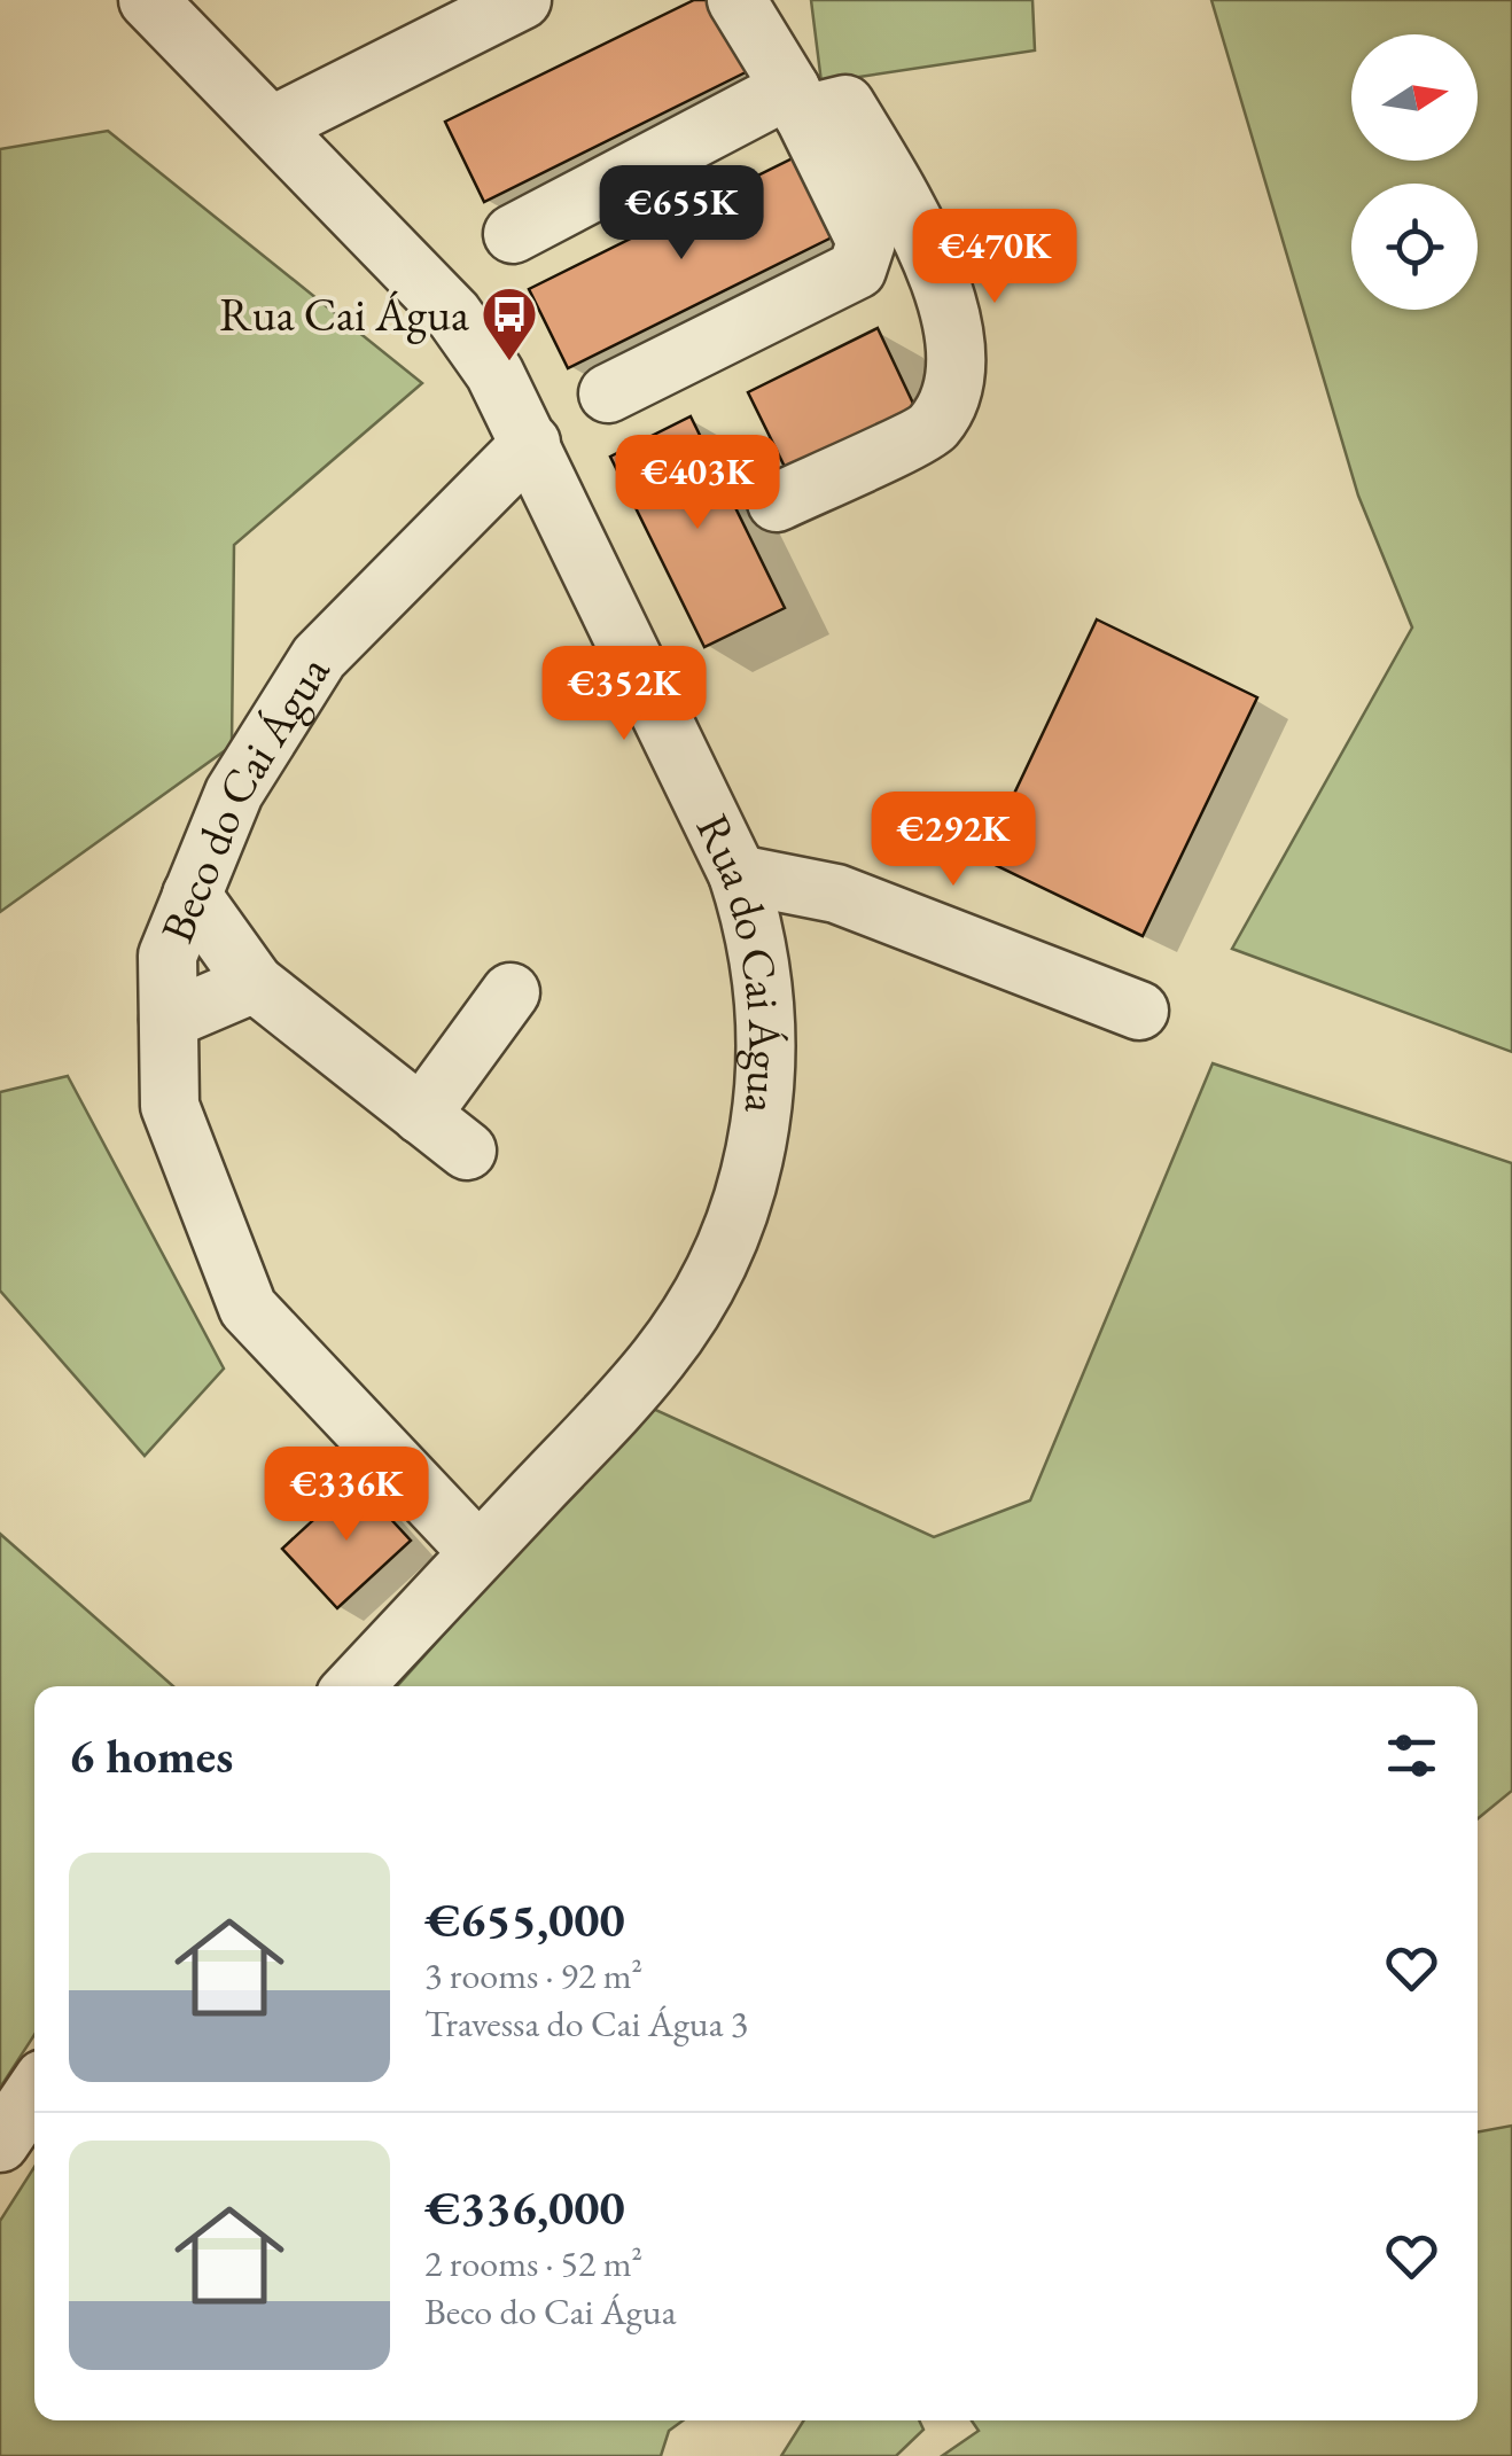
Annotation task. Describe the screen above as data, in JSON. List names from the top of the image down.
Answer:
{
  "streets": {
    "street": ["Beco do Cai Água", "Rua do Cai Água"]
  },
  "crossings": [
    ["Beco do Cai Água", "Rua do Cai Água"]
  ],
  "places": {
    "bus stop": ["Rua Cai Água"]
  },
  "north": "right",
  "page": {
    "price": [
      "€655K",
      "€470K",
      "€403K",
      "€352K",
      "€292K",
      "€336K"
    ],
    "heading": "6 homes",
    "list": [
      {
        "name": "€655,000",
        "note": "3 rooms · 92 m² · Travessa do Cai Água 3"
      },
      {
        "name": "€336,000",
        "note": "2 rooms · 52 m² · Beco do Cai Água"
      }
    ]
  }
}
